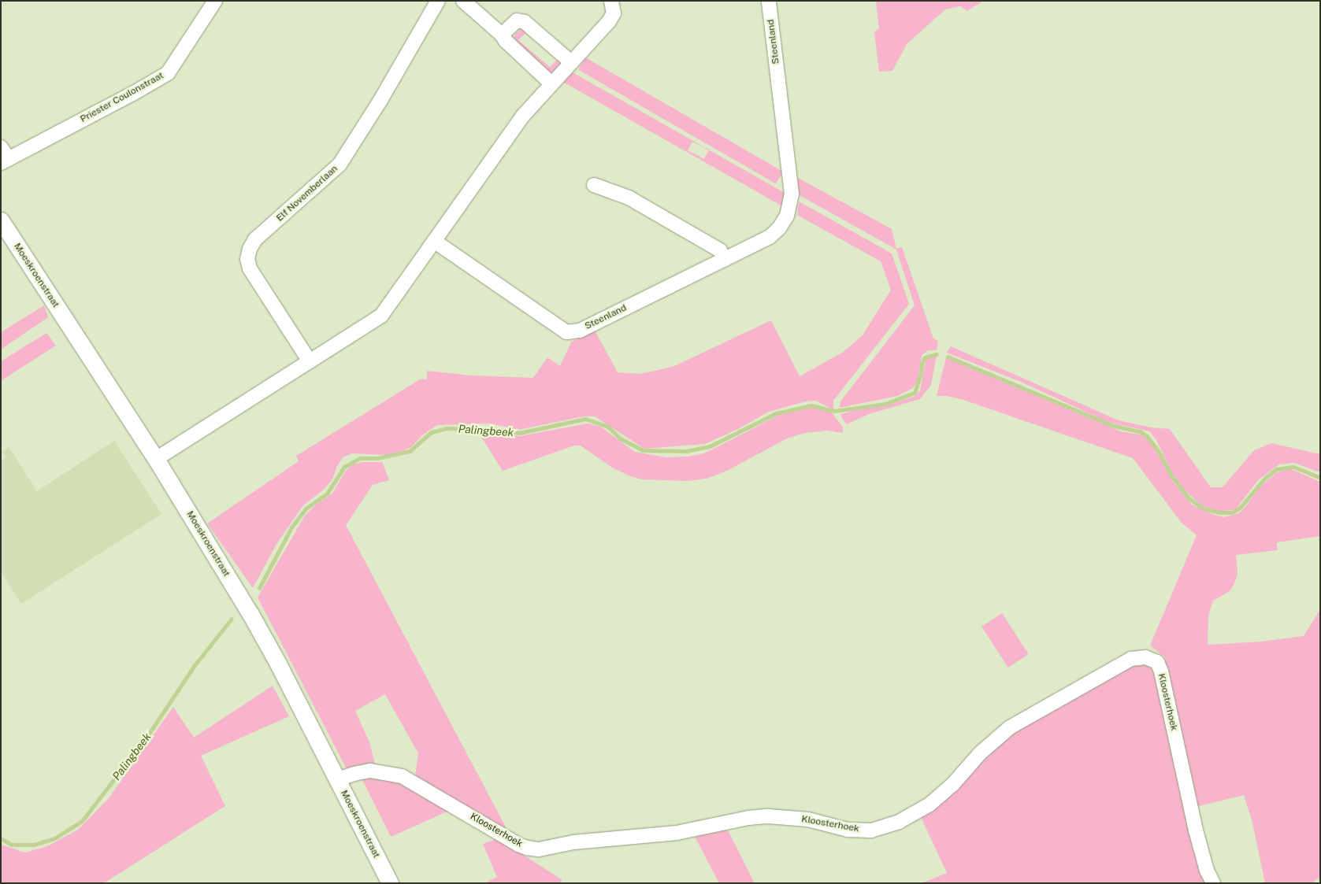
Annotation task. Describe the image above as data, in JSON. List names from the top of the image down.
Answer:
{
  "streets": {
    "main road": ["Moeskroenstraat"],
    "street": [
      "Steenland",
      "Priester Coulonstraat",
      "Elf Novemberlaan",
      "Kloosterhoek"
    ]
  },
  "crossings": [
    ["Moeskroenstraat", "Kloosterhoek"]
  ],
  "water": ["Palingbeek"]
}
